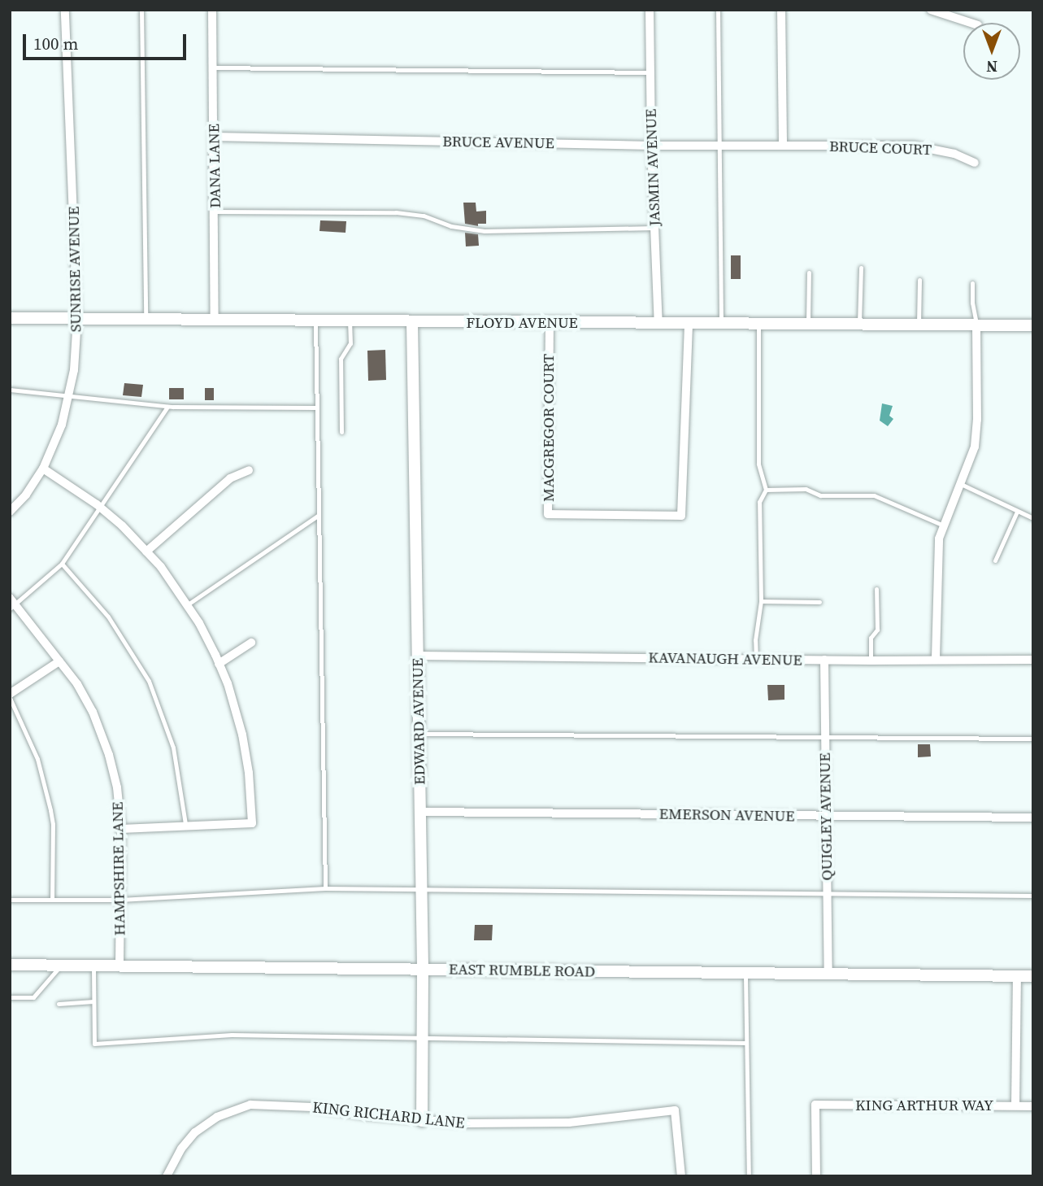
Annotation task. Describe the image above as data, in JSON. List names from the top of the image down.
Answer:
{
  "streets": {
    "street": [
      "BRUCE AVENUE",
      "BRUCE COURT",
      "DANA LANE",
      "JASMIN AVENUE",
      "SUNRISE AVENUE",
      "FLOYD AVENUE",
      "MACGREGOR COURT",
      "KAVANAUGH AVENUE",
      "EDWARD AVENUE",
      "EMERSON AVENUE",
      "QUIGLEY AVENUE",
      "HAMPSHIRE LANE",
      "EAST RUMBLE ROAD",
      "KING ARTHUR WAY",
      "KING RICHARD LANE"
    ]
  },
  "crossings": [
    ["BRUCE AVENUE", "BRUCE COURT"],
    ["BRUCE AVENUE", "DANA LANE"],
    ["BRUCE AVENUE", "JASMIN AVENUE"],
    ["DANA LANE", "FLOYD AVENUE"],
    ["JASMIN AVENUE", "FLOYD AVENUE"],
    ["SUNRISE AVENUE", "FLOYD AVENUE"],
    ["FLOYD AVENUE", "MACGREGOR COURT"],
    ["FLOYD AVENUE", "EDWARD AVENUE"],
    ["KAVANAUGH AVENUE", "EDWARD AVENUE"],
    ["KAVANAUGH AVENUE", "QUIGLEY AVENUE"],
    ["EDWARD AVENUE", "EMERSON AVENUE"],
    ["EDWARD AVENUE", "EAST RUMBLE ROAD"],
    ["EDWARD AVENUE", "KING RICHARD LANE"],
    ["EMERSON AVENUE", "QUIGLEY AVENUE"],
    ["QUIGLEY AVENUE", "EAST RUMBLE ROAD"],
    ["HAMPSHIRE LANE", "EAST RUMBLE ROAD"]
  ],
  "scale_bar": "100 m",
  "north": "bottom"
}
